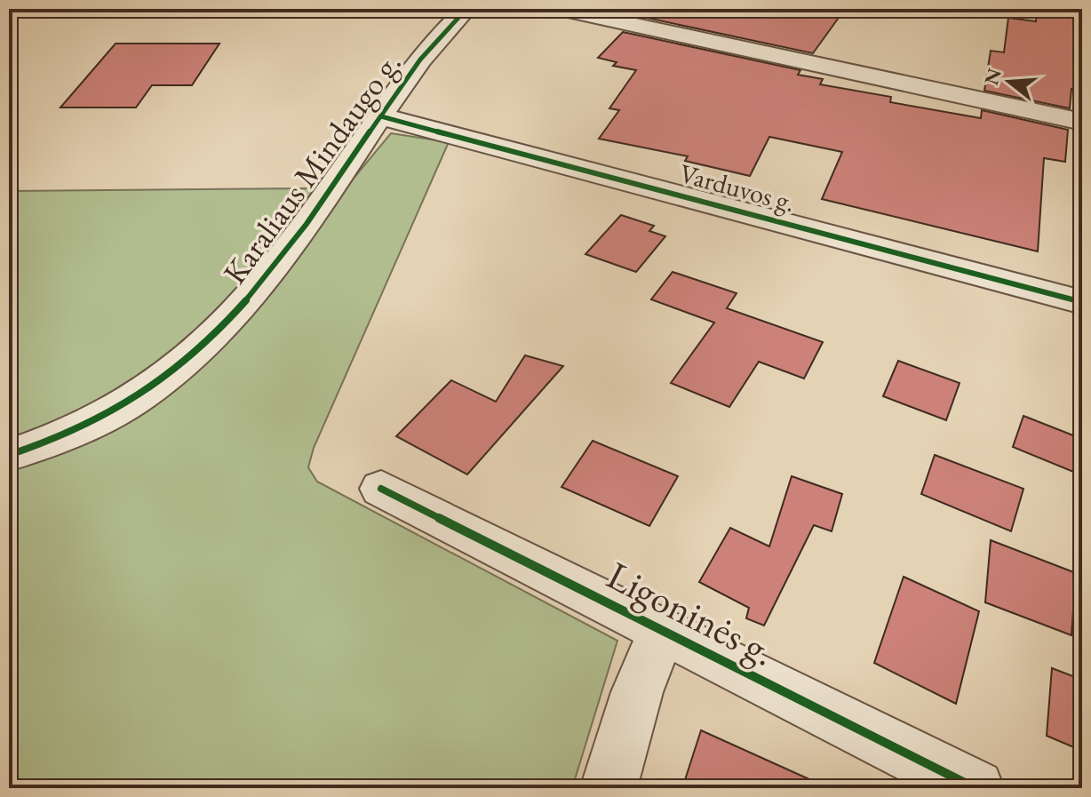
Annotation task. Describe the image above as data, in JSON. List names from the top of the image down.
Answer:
{
  "streets": {
    "street": ["Karaliaus Mindaugo g.", "Varduvos g.", "Ligoninės g."]
  },
  "crossings": [
    ["Karaliaus Mindaugo g.", "Varduvos g."]
  ],
  "north": "left"
}
